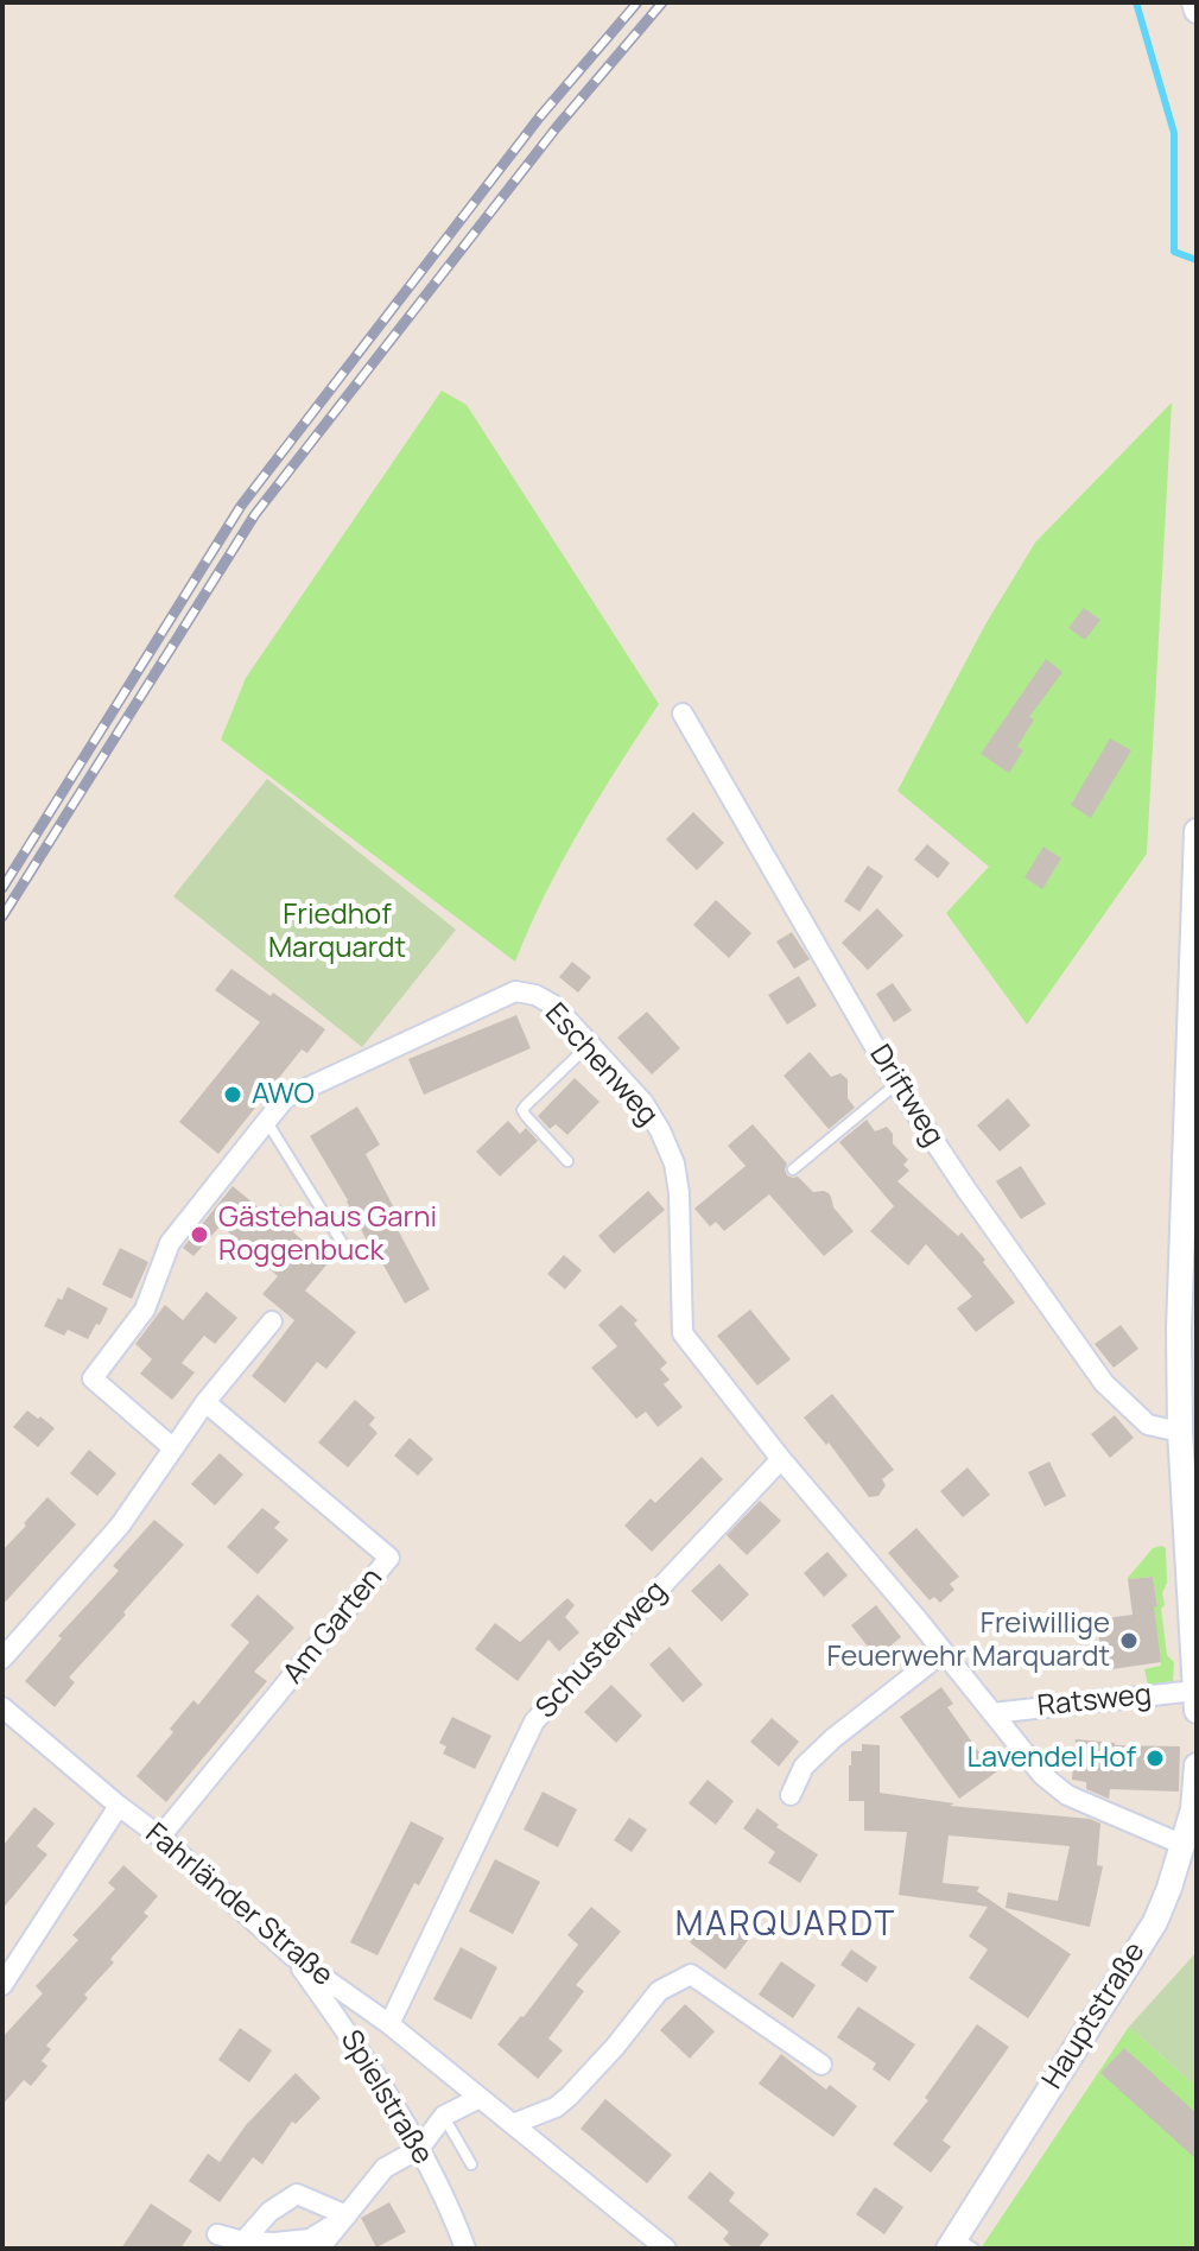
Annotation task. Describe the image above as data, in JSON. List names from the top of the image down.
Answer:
{
  "streets": {
    "street": [
      "Eschenweg",
      "Driftweg",
      "Am Garten",
      "Schusterweg",
      "Ratsweg",
      "Fahrländer Straße",
      "Hauptstraße",
      "Spielstraße"
    ]
  },
  "crossings": [
    ["Eschenweg", "Schusterweg"],
    ["Eschenweg", "Ratsweg"],
    ["Eschenweg", "Hauptstraße"],
    ["Am Garten", "Fahrländer Straße"],
    ["Schusterweg", "Fahrländer Straße"],
    ["Fahrländer Straße", "Spielstraße"]
  ],
  "districts": ["MARQUARDT"],
  "parks": ["Friedhof Marquardt"],
  "places": [
    "AWO",
    "Gästehaus Garni Roggenbuck",
    "Freiwillige Feuerwehr Marquardt",
    "Lavendel Hof"
  ]
}
